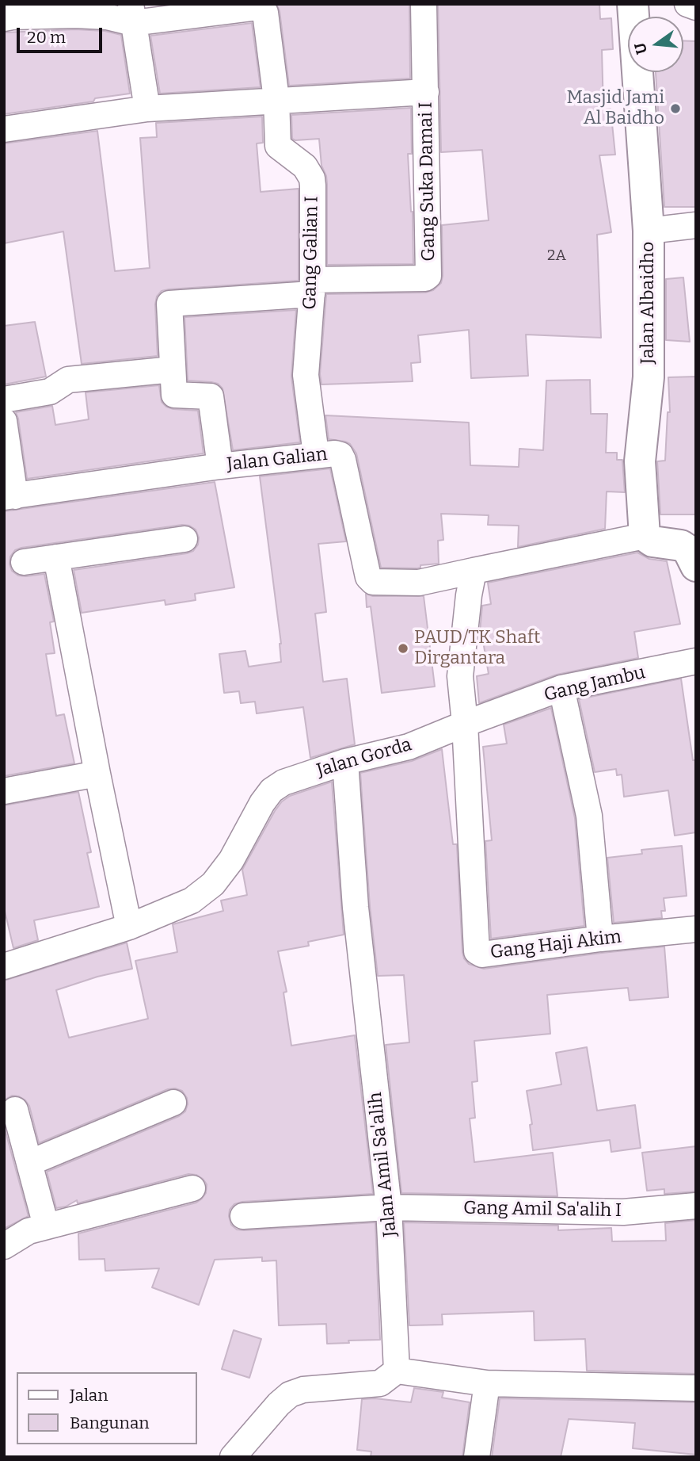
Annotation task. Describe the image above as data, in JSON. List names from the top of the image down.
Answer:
{
  "streets": {
    "street": [
      "Gang Suka Damai I",
      "Gang Galian I",
      "Jalan Albaidho",
      "Jalan Galian",
      "Gang Jambu",
      "Jalan Gorda",
      "Gang Haji Akim",
      "Jalan Amil Sa'alih",
      "Gang Amil Sa'alih I"
    ]
  },
  "crossings": [
    ["Gang Suka Damai I", "Gang Galian I"],
    ["Gang Galian I", "Jalan Galian"],
    ["Gang Jambu", "Jalan Gorda"],
    ["Gang Jambu", "Gang Haji Akim"],
    ["Jalan Gorda", "Gang Haji Akim"],
    ["Jalan Gorda", "Jalan Amil Sa'alih"],
    ["Jalan Amil Sa'alih", "Gang Amil Sa'alih I"]
  ],
  "places": ["Masjid Jami Al Baidho", "PAUD/TK Shaft Dirgantara"],
  "house_numbers": ["2A"],
  "legend": ["Jalan", "Bangunan"],
  "scale_bar": "20 m",
  "north": "left"
}
